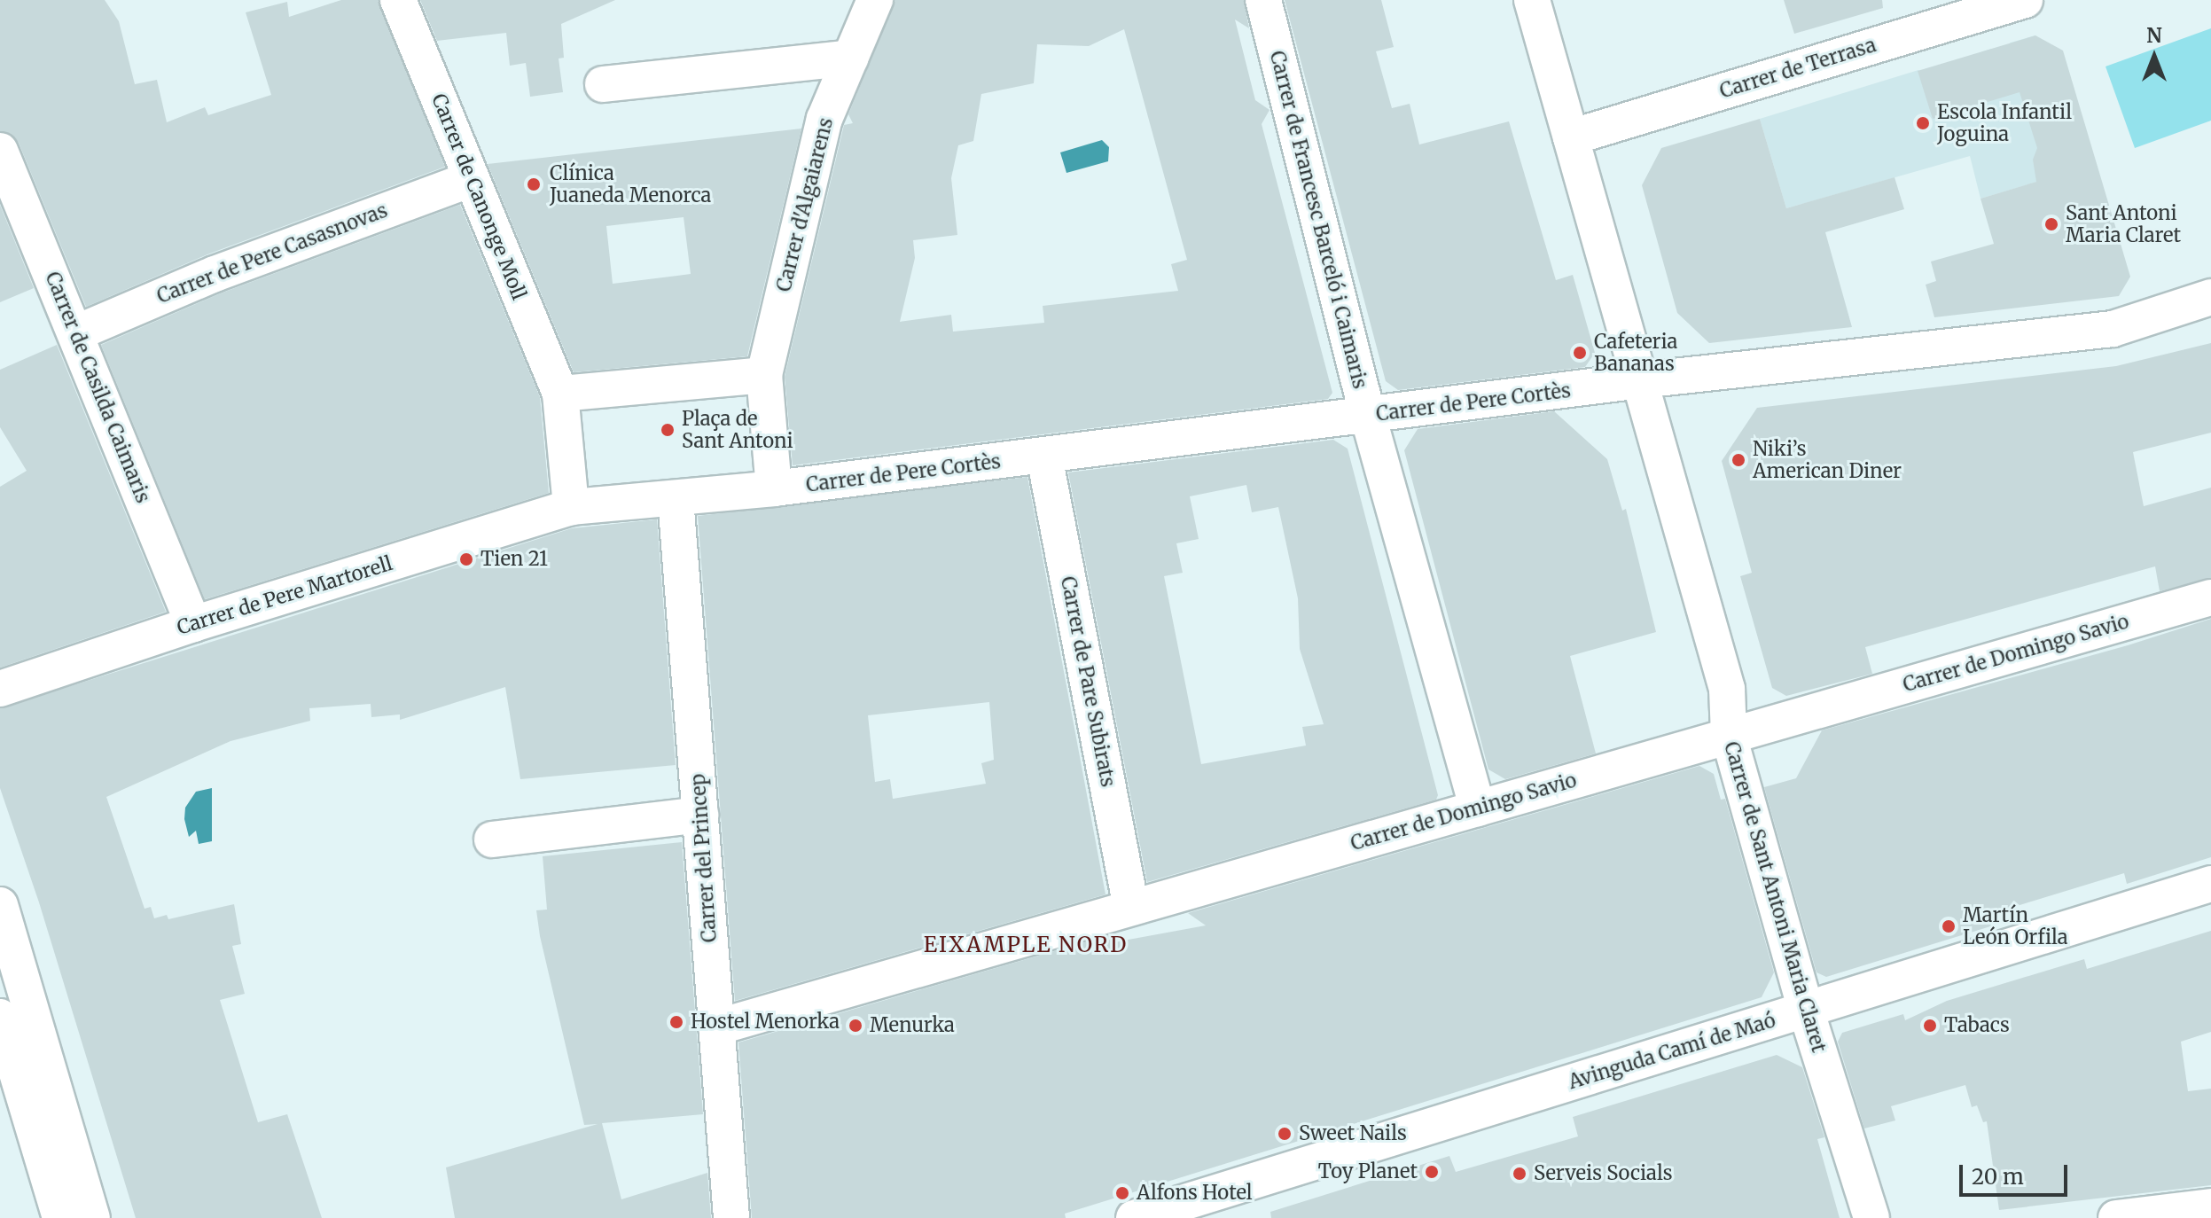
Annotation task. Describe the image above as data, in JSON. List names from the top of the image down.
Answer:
{
  "streets": {
    "street": [
      "Carrer de Terrasa",
      "Carrer de Canonge Moll",
      "Carrer d'Algaiarens",
      "Carrer de Francesc Barceló i Caimaris",
      "Carrer de Pere Casasnovas",
      "Carrer de Casilda Caimaris",
      "Carrer de Pere Cortès",
      "Carrer de Pere Martorell",
      "Carrer de Domingo Savio",
      "Carrer de Pare Subirats",
      "Carrer del Princep",
      "Carrer de Sant Antoni Maria Claret",
      "Avinguda Camí de Maó"
    ]
  },
  "crossings": [
    ["Carrer de Terrasa", "Carrer de Sant Antoni Maria Claret"],
    ["Carrer de Canonge Moll", "Carrer de Pere Casasnovas"],
    ["Carrer de Francesc Barceló i Caimaris", "Carrer de Pere Cortès"],
    ["Carrer de Francesc Barceló i Caimaris", "Carrer de Domingo Savio"],
    ["Carrer de Pere Casasnovas", "Carrer de Casilda Caimaris"],
    ["Carrer de Casilda Caimaris", "Carrer de Pere Martorell"],
    ["Carrer de Pere Cortès", "Carrer de Pare Subirats"],
    ["Carrer de Pere Cortès", "Carrer de Sant Antoni Maria Claret"],
    ["Carrer de Domingo Savio", "Carrer de Pare Subirats"],
    ["Carrer de Domingo Savio", "Carrer del Princep"],
    ["Carrer de Domingo Savio", "Carrer de Sant Antoni Maria Claret"],
    ["Carrer de Sant Antoni Maria Claret", "Avinguda Camí de Maó"]
  ],
  "districts": ["EIXAMPLE NORD"],
  "places": [
    "Escola Infantil Joguina",
    "Clínica Juaneda Menorca",
    "Sant Antoni Maria Claret",
    "Cafeteria Bananas",
    "Plaça de Sant Antoni",
    "Niki’s American Diner",
    "Tien 21",
    "Martín León Orfila",
    "Hostel Menorka",
    "Menurka",
    "Tabacs",
    "Sweet Nails",
    "Toy Planet",
    "Serveis Socials",
    "Alfons Hotel"
  ],
  "scale_bar": "20 m",
  "north": "top"
}
